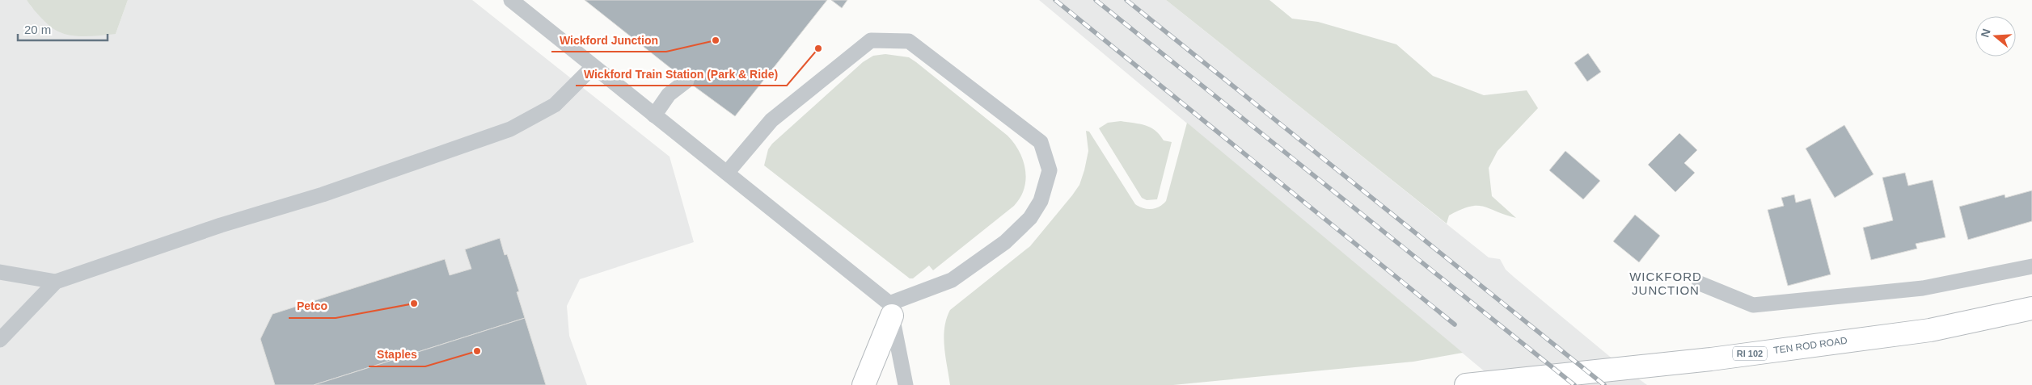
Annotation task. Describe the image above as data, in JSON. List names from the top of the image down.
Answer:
{
  "streets": {
    "main road": ["TEN ROD ROAD", "RI 102"]
  },
  "districts": ["WICKFORD JUNCTION"],
  "places": [
    "Wickford Junction",
    "Wickford Train Station (Park & Ride)",
    "Petco",
    "Staples"
  ],
  "scale_bar": "20 m",
  "north": "left"
}
